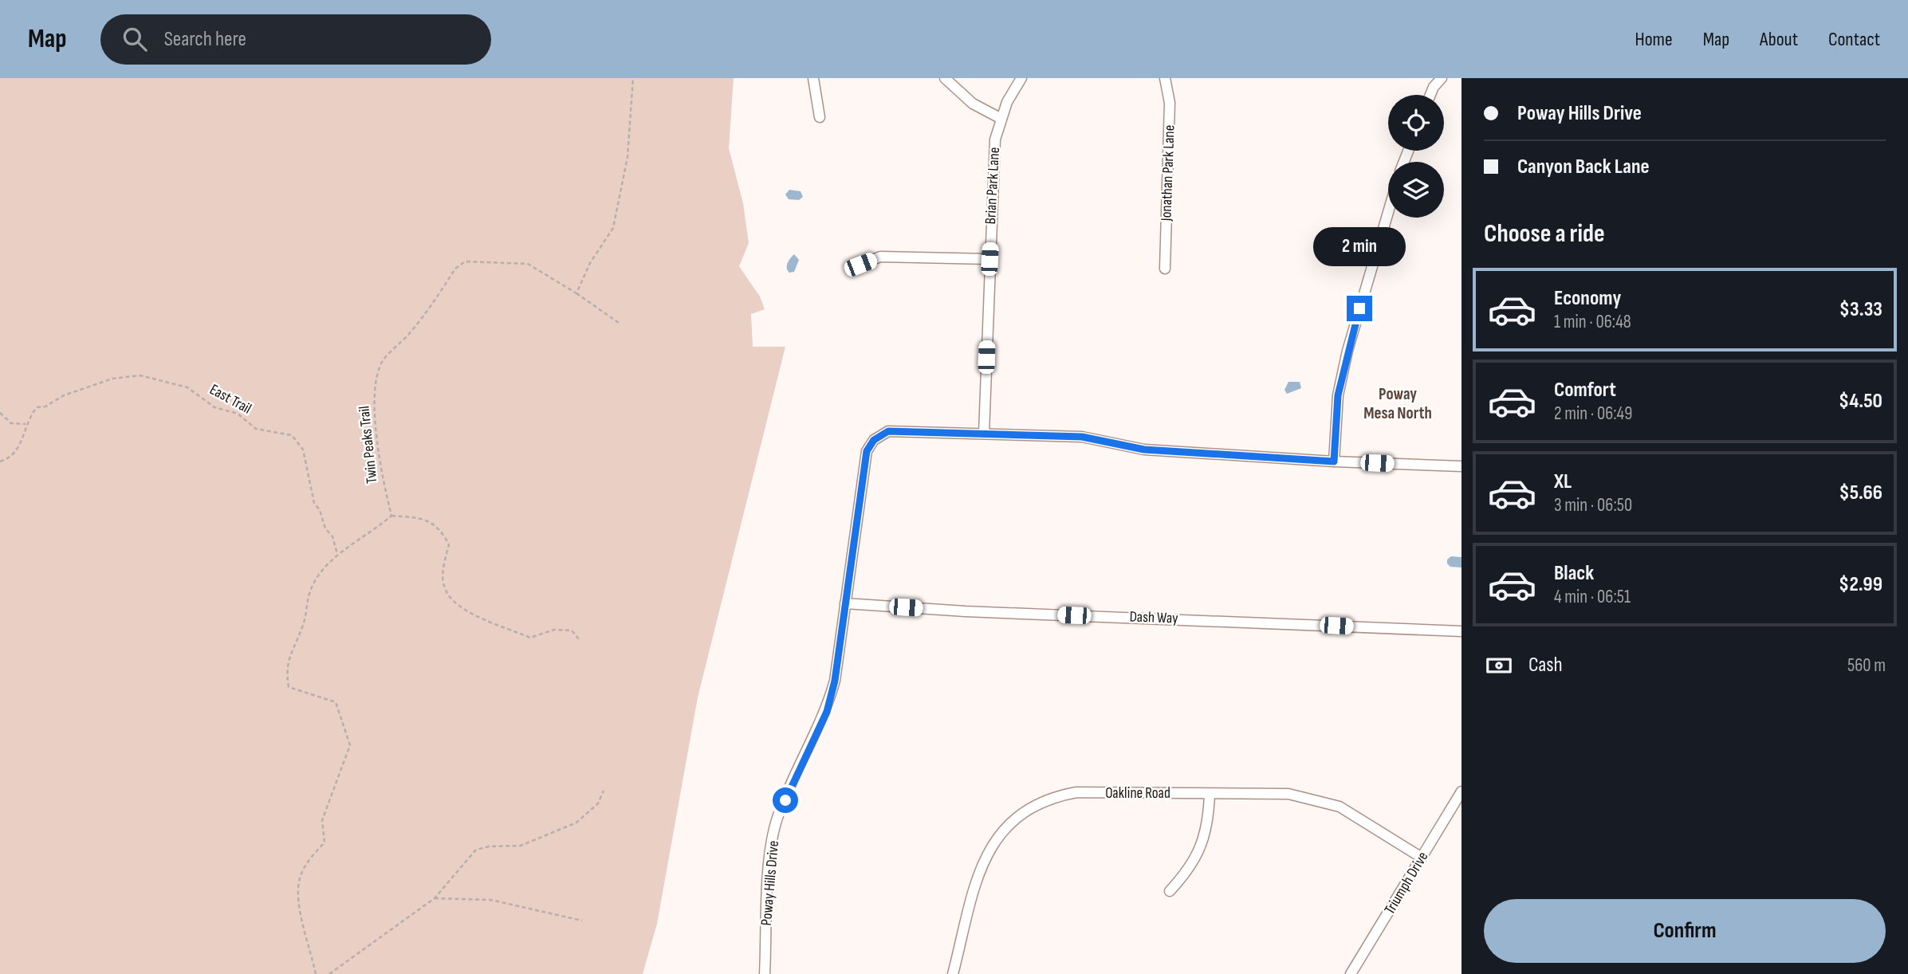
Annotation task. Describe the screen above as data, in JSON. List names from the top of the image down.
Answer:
{
  "streets": {
    "street": [
      "Jonathan Park Lane",
      "Brian Park Lane",
      "Dash Way",
      "Oakline Road",
      "Poway Hills Drive",
      "Triumph Drive"
    ],
    "path": ["East Trail", "Twin Peaks Trail"]
  },
  "crossings": [
    ["Brian Park Lane", "Poway Hills Drive"],
    ["Dash Way", "Poway Hills Drive"],
    ["Oakline Road", "Triumph Drive"]
  ],
  "districts": ["Poway Mesa North"],
  "page": {
    "header": "Map",
    "search": "Search here",
    "nav": [
      "Home",
      "Map",
      "About",
      "Contact"
    ],
    "banner": ["Poway Hills Drive", "Canyon Back Lane"],
    "heading": "Choose a ride",
    "bubble": "2 min",
    "list": [
      {
        "name": "Economy",
        "note": "1 min · 06:48",
        "value": "$3.33"
      },
      {
        "name": "Comfort",
        "note": "2 min · 06:49",
        "value": "$4.50"
      },
      {
        "name": "XL",
        "note": "3 min · 06:50",
        "value": "$5.66"
      },
      {
        "name": "Black",
        "note": "4 min · 06:51",
        "value": "$2.99"
      }
    ],
    "pay": ["Cash", "560 m"],
    "buttons": "Confirm"
  }
}
